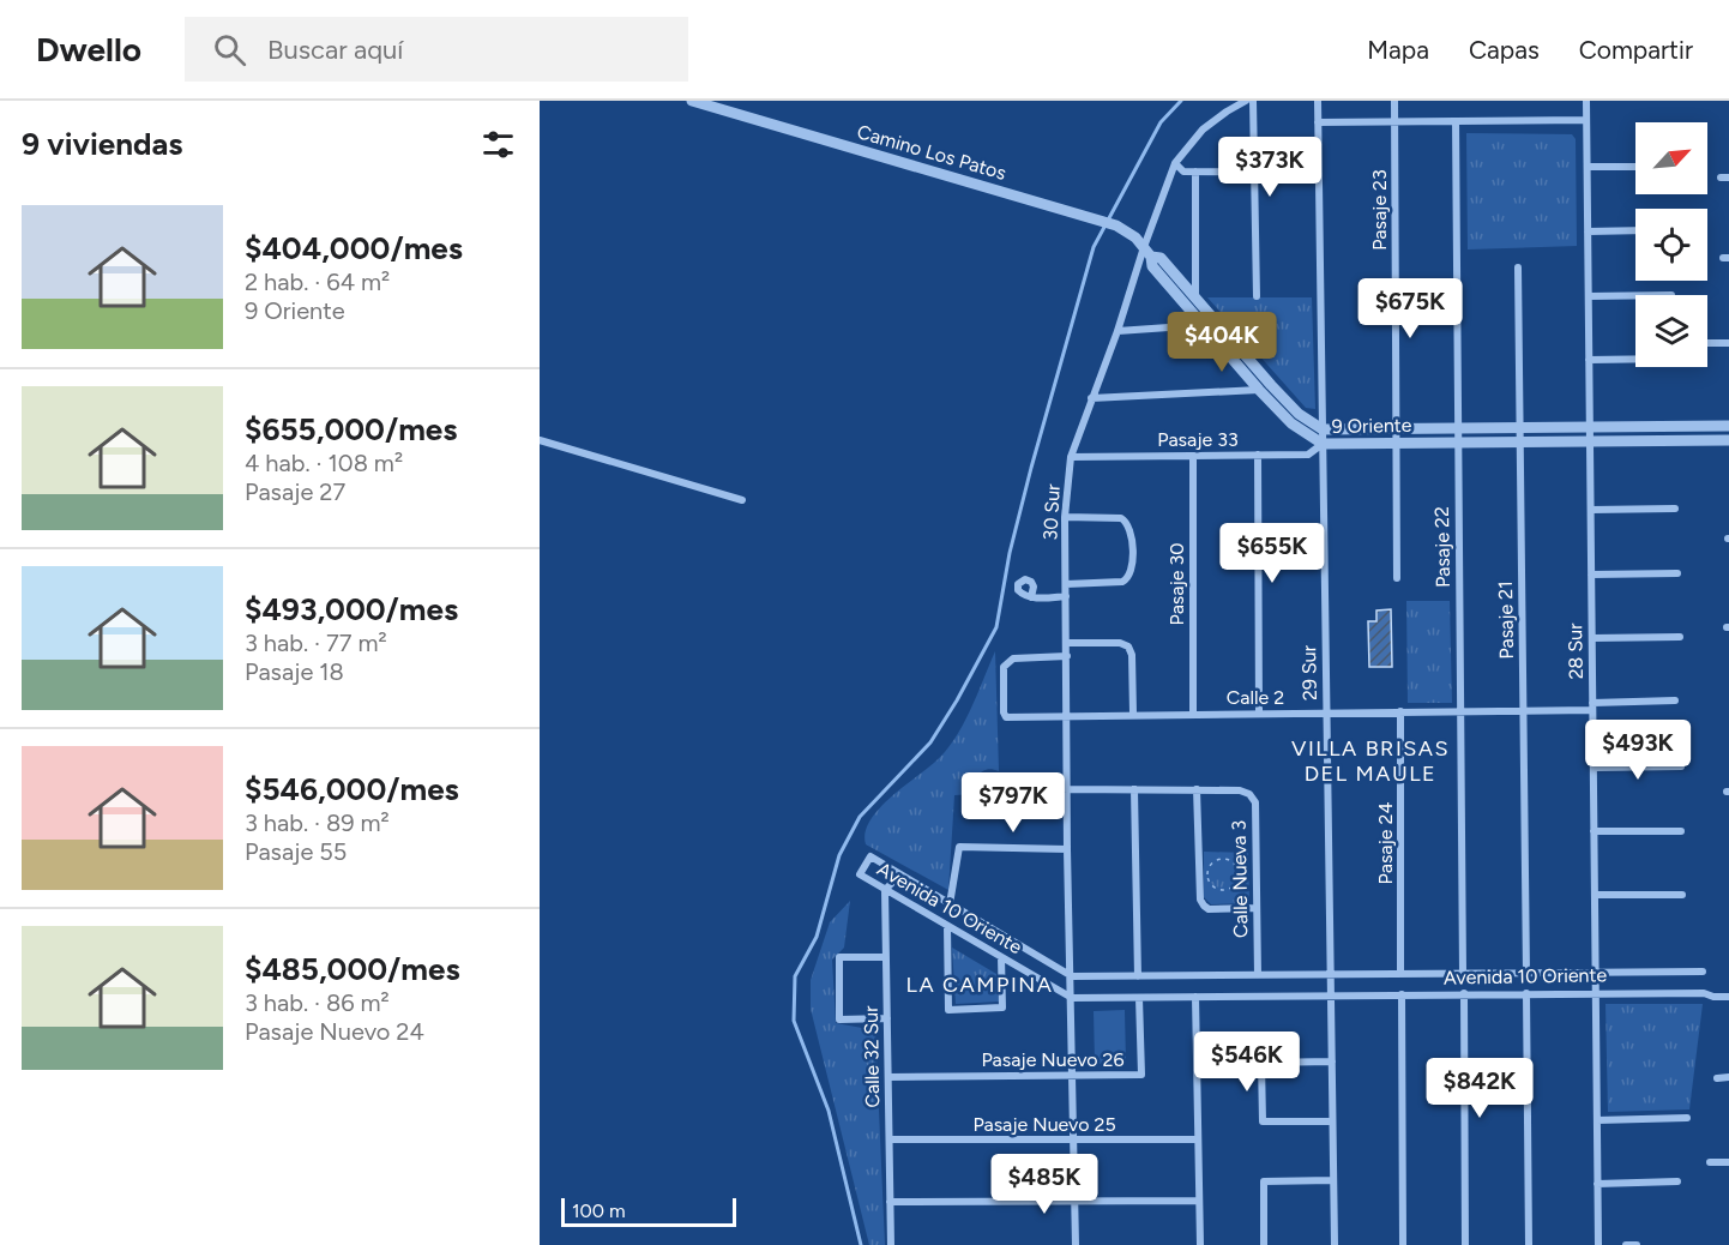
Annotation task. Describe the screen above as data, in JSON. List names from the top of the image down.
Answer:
{
  "streets": {
    "street": [
      "Camino Los Patos",
      "Pasaje 23",
      "9 Oriente",
      "Pasaje 33",
      "30 Sur",
      "Pasaje 22",
      "Pasaje 30",
      "Pasaje 21",
      "28 Sur",
      "29 Sur",
      "Calle 2",
      "Pasaje 24",
      "Calle Nueva 3",
      "Avenida 10 Oriente",
      "Calle 32 Sur",
      "Pasaje Nuevo 26",
      "Pasaje Nuevo 25"
    ]
  },
  "crossings": [
    ["Camino Los Patos", "9 Oriente"],
    ["Camino Los Patos", "30 Sur"],
    ["Pasaje 23", "9 Oriente"],
    ["9 Oriente", "Pasaje 33"],
    ["9 Oriente", "30 Sur"],
    ["9 Oriente", "Pasaje 22"],
    ["9 Oriente", "Pasaje 21"],
    ["9 Oriente", "28 Sur"],
    ["9 Oriente", "29 Sur"],
    ["Pasaje 33", "30 Sur"],
    ["Pasaje 33", "Pasaje 30"],
    ["Pasaje 33", "29 Sur"],
    ["30 Sur", "Calle 2"],
    ["30 Sur", "Calle Nueva 3"],
    ["30 Sur", "Avenida 10 Oriente"],
    ["30 Sur", "Pasaje Nuevo 26"],
    ["30 Sur", "Pasaje Nuevo 25"],
    ["Pasaje 22", "Calle 2"],
    ["Pasaje 22", "Avenida 10 Oriente"],
    ["Pasaje 30", "Calle 2"],
    ["Pasaje 21", "Calle 2"],
    ["Pasaje 21", "Avenida 10 Oriente"],
    ["28 Sur", "Calle 2"],
    ["28 Sur", "Avenida 10 Oriente"],
    ["29 Sur", "Calle 2"],
    ["29 Sur", "Avenida 10 Oriente"],
    ["Calle 2", "Pasaje 24"],
    ["Pasaje 24", "Avenida 10 Oriente"],
    ["Calle Nueva 3", "Avenida 10 Oriente"],
    ["Avenida 10 Oriente", "Calle 32 Sur"],
    ["Avenida 10 Oriente", "Pasaje Nuevo 26"],
    ["Calle 32 Sur", "Pasaje Nuevo 26"],
    ["Calle 32 Sur", "Pasaje Nuevo 25"]
  ],
  "districts": ["VILLA BRISAS DEL MAULE", "LA CAMPINA"],
  "scale_bar": "100 m",
  "north": "top right",
  "page": {
    "header": "Dwello",
    "search": "Buscar aquí",
    "nav": ["Mapa", "Capas", "Compartir"],
    "heading": "9 viviendas",
    "price": [
      "$373K",
      "$675K",
      "$404K",
      "$655K",
      "$493K",
      "$797K",
      "$546K",
      "$842K",
      "$485K"
    ],
    "list": [
      {
        "name": "$404,000/mes",
        "note": "2 hab. · 64 m² · 9 Oriente"
      },
      {
        "name": "$655,000/mes",
        "note": "4 hab. · 108 m² · Pasaje 27"
      },
      {
        "name": "$493,000/mes",
        "note": "3 hab. · 77 m² · Pasaje 18"
      },
      {
        "name": "$546,000/mes",
        "note": "3 hab. · 89 m² · Pasaje 55"
      },
      {
        "name": "$485,000/mes",
        "note": "3 hab. · 86 m² · Pasaje Nuevo 24"
      }
    ],
    "scale": "100 m"
  }
}
